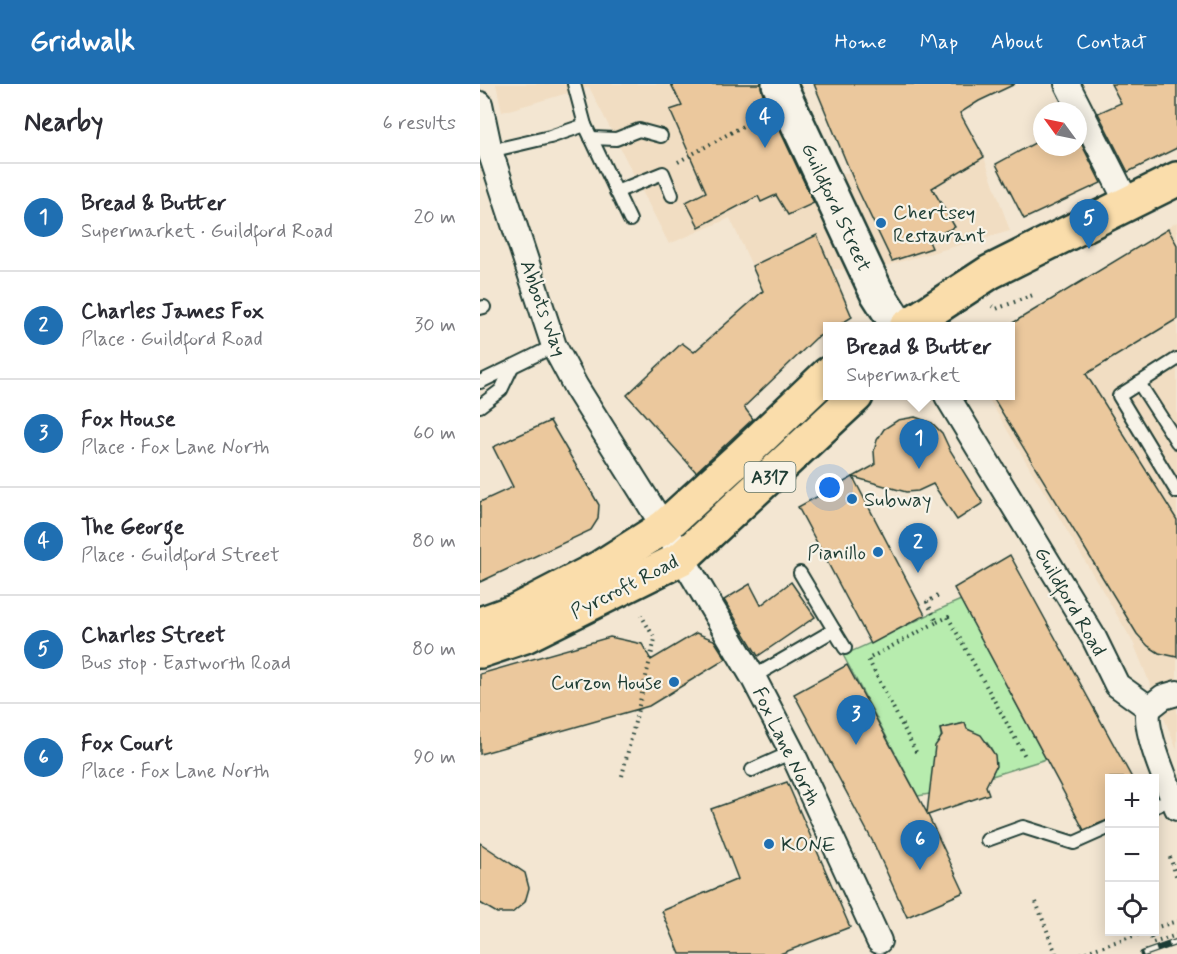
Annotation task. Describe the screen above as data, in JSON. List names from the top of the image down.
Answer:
{
  "streets": {
    "main road": ["Guildford Street", "A317", "Pyrcroft Road"],
    "street": ["Abbots Way", "Guildford Road", "Fox Lane North"]
  },
  "crossings": [
    ["Abbots Way", "Pyrcroft Road"],
    ["Abbots Way", "Fox Lane North"],
    ["Pyrcroft Road", "Fox Lane North"]
  ],
  "places": [
    "Chertsey Restaurant",
    "Subway",
    "Pianillo",
    "Curzon House",
    "KONE"
  ],
  "north": "top left",
  "page": {
    "header": "Gridwalk",
    "nav": [
      "Home",
      "Map",
      "About",
      "Contact"
    ],
    "heading": ["Nearby", "6 results"],
    "pins": [
      "4",
      "5",
      "1",
      "2",
      "3",
      "6"
    ],
    "list": [
      {
        "mark": "1",
        "name": "Bread & Butter",
        "note": "Supermarket · Guildford Road",
        "value": "20 m"
      },
      {
        "mark": "2",
        "name": "Charles James Fox",
        "note": "Place · Guildford Road",
        "value": "30 m"
      },
      {
        "mark": "3",
        "name": "Fox House",
        "note": "Place · Fox Lane North",
        "value": "60 m"
      },
      {
        "mark": "4",
        "name": "The George",
        "note": "Place · Guildford Street",
        "value": "80 m"
      },
      {
        "mark": "5",
        "name": "Charles Street",
        "note": "Bus stop · Eastworth Road",
        "value": "80 m"
      },
      {
        "mark": "6",
        "name": "Fox Court",
        "note": "Place · Fox Lane North",
        "value": "90 m"
      }
    ],
    "popup": ["Bread & Butter", "Supermarket"],
    "map_buttons": ["+", "−"]
  }
}
